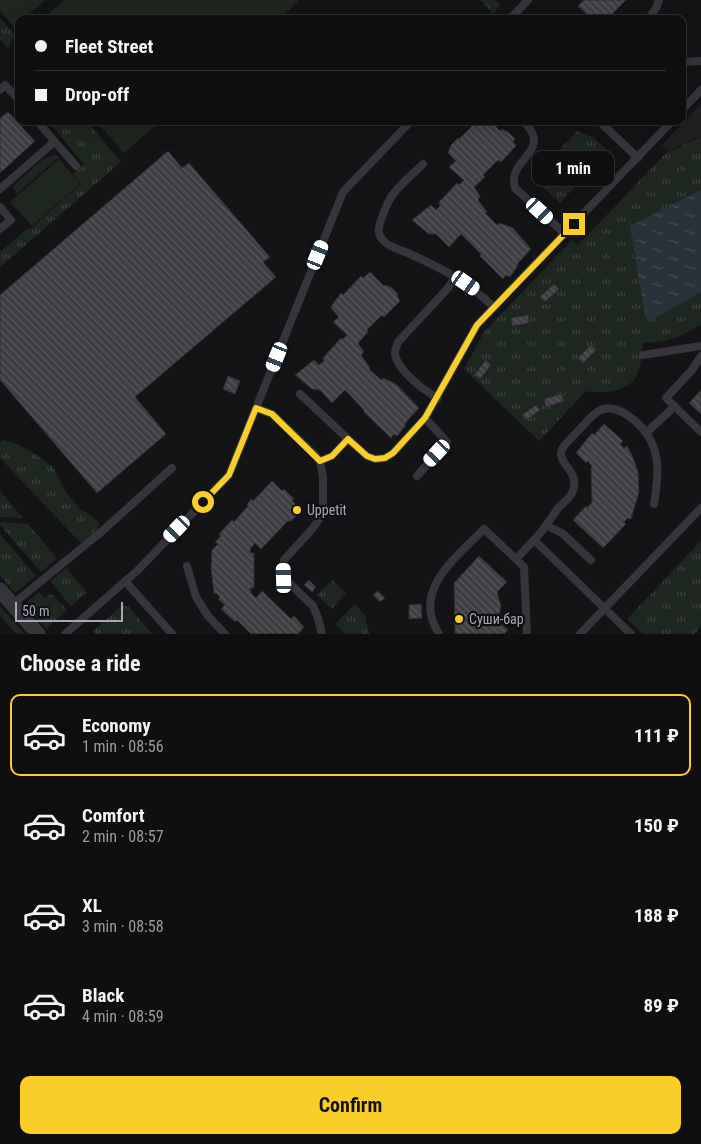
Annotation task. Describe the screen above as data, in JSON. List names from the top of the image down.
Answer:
{
  "places": ["Uppetit", "Суши-бар"],
  "scale_bar": "50 m",
  "page": {
    "banner": ["Fleet Street", "Drop-off"],
    "bubble": "1 min",
    "scale": "50 m",
    "heading": "Choose a ride",
    "list": [
      {
        "name": "Economy",
        "note": "1 min · 08:56",
        "value": "111 ₽"
      },
      {
        "name": "Comfort",
        "note": "2 min · 08:57",
        "value": "150 ₽"
      },
      {
        "name": "XL",
        "note": "3 min · 08:58",
        "value": "188 ₽"
      },
      {
        "name": "Black",
        "note": "4 min · 08:59",
        "value": "89 ₽"
      }
    ],
    "buttons": "Confirm"
  }
}
